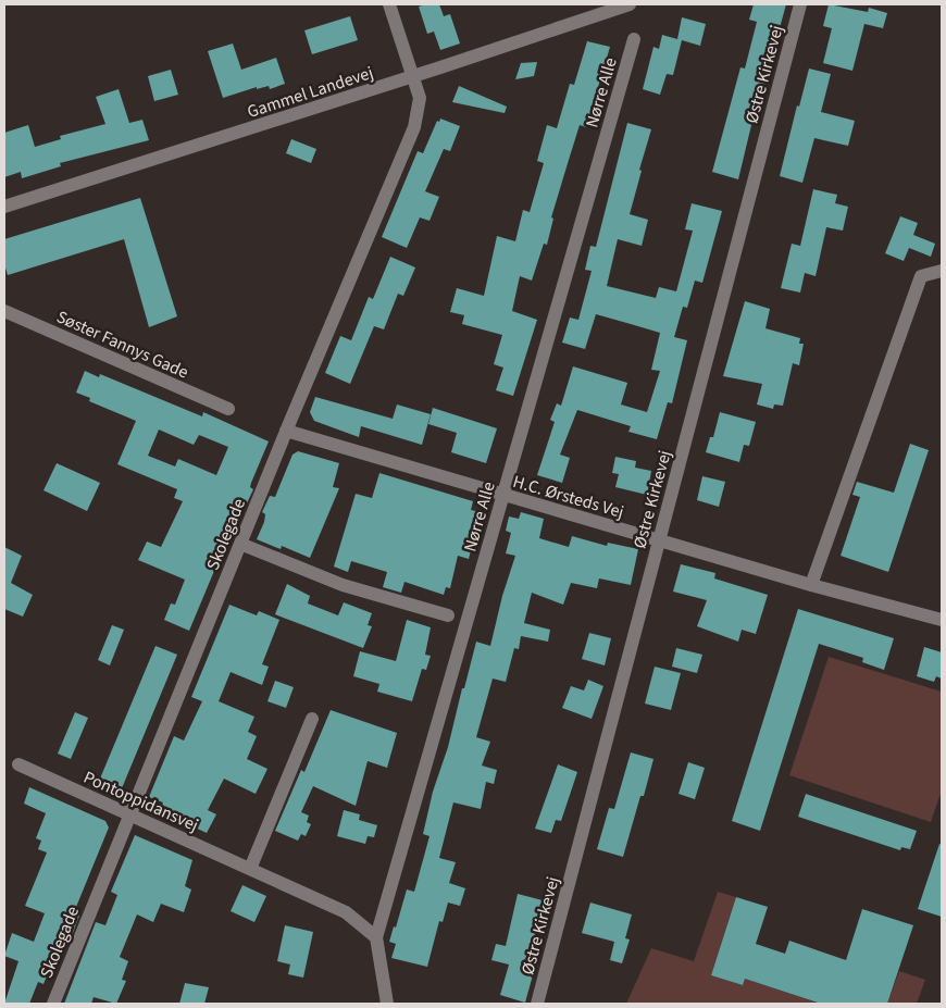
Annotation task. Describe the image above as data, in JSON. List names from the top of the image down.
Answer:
{
  "streets": {
    "street": [
      "Østre Kirkevej",
      "Gammel Landevej",
      "Nørre Alle",
      "Søster Fannys Gade",
      "H.C. Ørsteds Vej",
      "Skolegade",
      "Pontoppidansvej"
    ]
  },
  "crossings": [
    ["Østre Kirkevej", "H.C. Ørsteds Vej"],
    ["Gammel Landevej", "Skolegade"],
    ["Nørre Alle", "H.C. Ørsteds Vej"],
    ["Nørre Alle", "Pontoppidansvej"],
    ["H.C. Ørsteds Vej", "Skolegade"],
    ["Skolegade", "Pontoppidansvej"]
  ]
}
